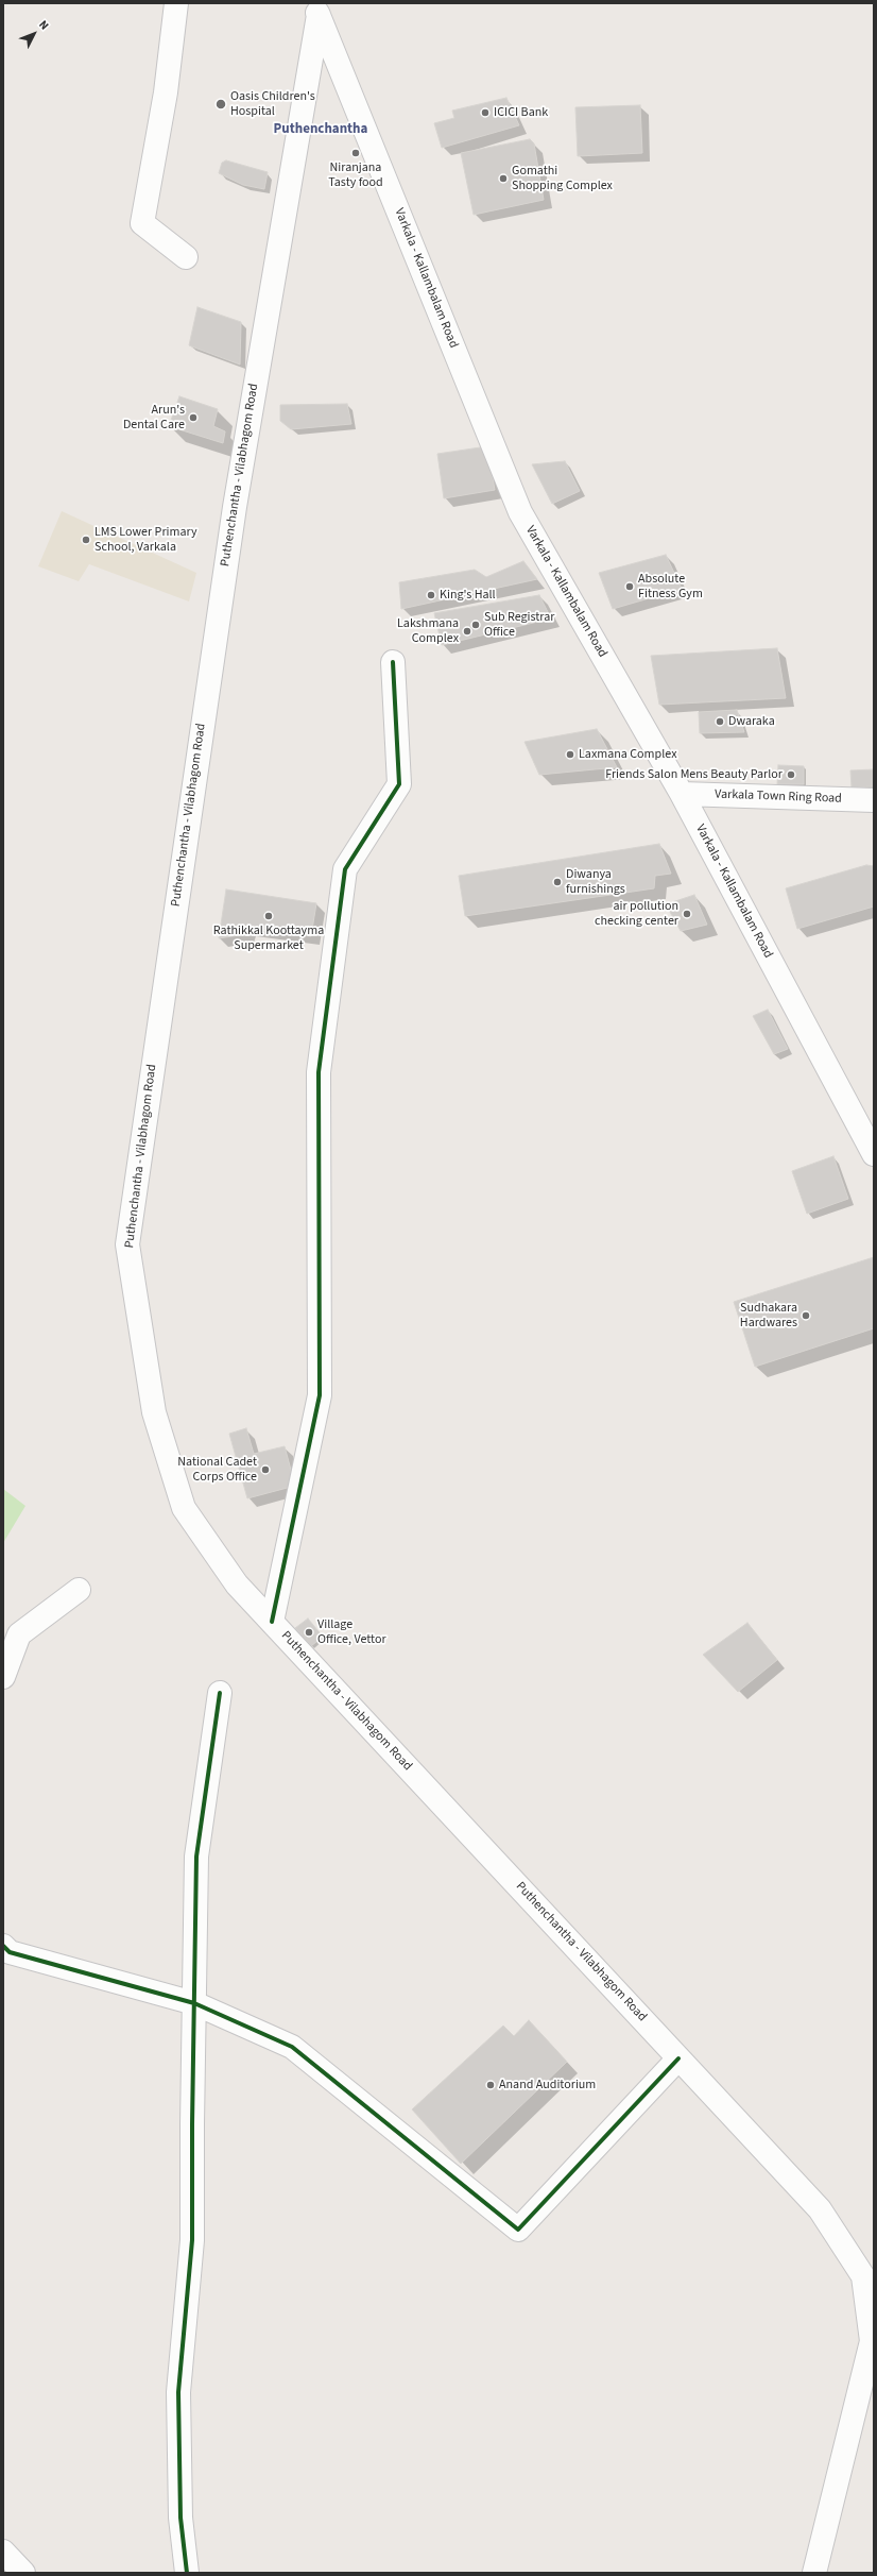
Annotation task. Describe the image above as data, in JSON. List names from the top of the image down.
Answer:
{
  "streets": {
    "main road": ["Varkala - Kallambalam Road", "Puthenchantha - Vilabhagom Road", "Varkala Town Ring Road"]
  },
  "crossings": [
    ["Varkala - Kallambalam Road", "Puthenchantha - Vilabhagom Road"],
    ["Varkala - Kallambalam Road", "Varkala Town Ring Road"]
  ],
  "districts": ["Puthenchantha"],
  "places": [
    "Oasis Children's Hospital",
    "ICICI Bank",
    "Niranjana Tasty food",
    "Gomathi Shopping Complex",
    "Arun's Dental Care",
    "LMS Lower Primary School, Varkala",
    "Absolute Fitness Gym",
    "King's Hall",
    "Sub Registrar Office",
    "Lakshmana Complex",
    "Dwaraka",
    "Laxmana Complex",
    "Friends Salon Mens Beauty Parlor",
    "Diwanya furnishings",
    "air pollution checking center",
    "Rathikkal Koottayma Supermarket",
    "Sudhakara Hardwares",
    "National Cadet Corps Office",
    "Village Office, Vettor",
    "Anand Auditorium"
  ],
  "north": "top right"
}
